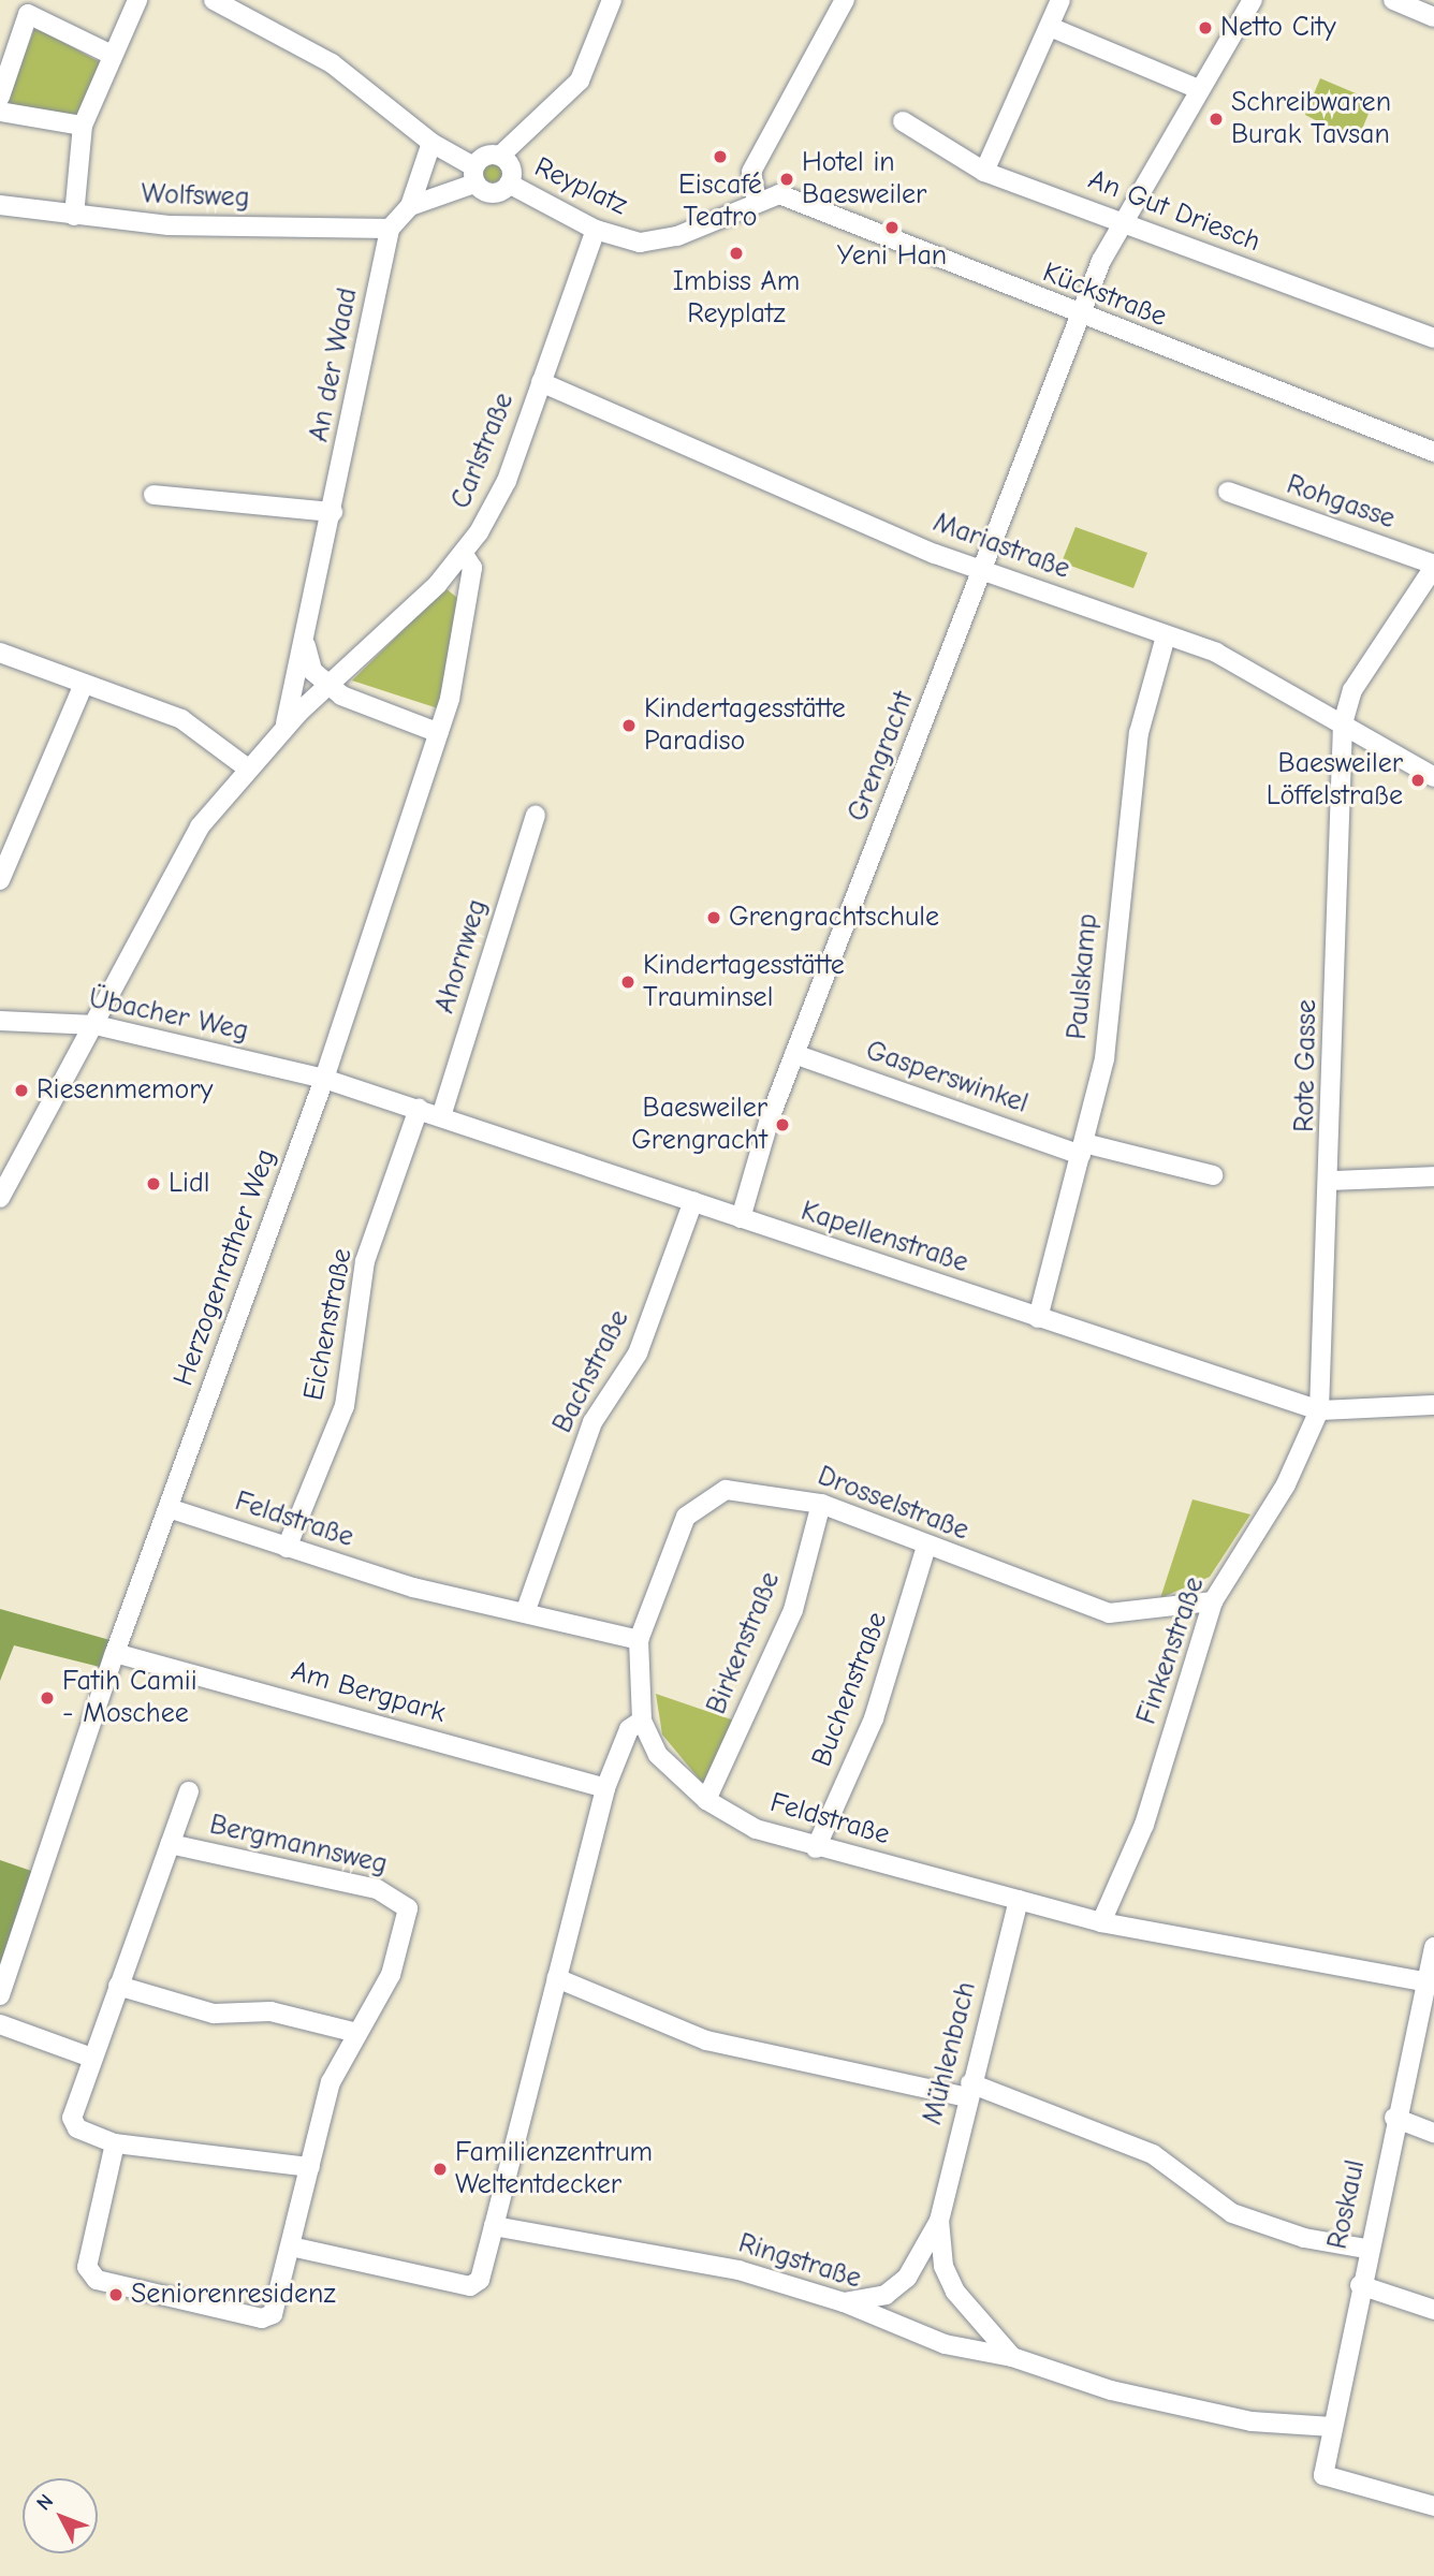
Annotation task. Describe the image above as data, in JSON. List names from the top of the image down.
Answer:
{
  "streets": {
    "street": [
      "Reyplatz",
      "Wolfsweg",
      "An Gut Driesch",
      "Kückstraße",
      "An der Waad",
      "Carlstraße",
      "Rohgasse",
      "Mariastraße",
      "Grengracht",
      "Ahornweg",
      "Paulskamp",
      "Übacher Weg",
      "Rote Gasse",
      "Gasperswinkel",
      "Kapellenstraße",
      "Herzogenrather Weg",
      "Eichenstraße",
      "Bachstraße",
      "Drosselstraße",
      "Feldstraße",
      "Birkenstraße",
      "Finkenstraße",
      "Buchenstraße",
      "Am Bergpark",
      "Bergmannsweg",
      "Mühlenbach",
      "Roskaul",
      "Ringstraße"
    ]
  },
  "crossings": [
    ["Reyplatz", "Kückstraße"],
    ["Reyplatz", "Carlstraße"],
    ["Wolfsweg", "An der Waad"],
    ["An Gut Driesch", "Grengracht"],
    ["Kückstraße", "Grengracht"],
    ["An der Waad", "Carlstraße"],
    ["Carlstraße", "Mariastraße"],
    ["Carlstraße", "Übacher Weg"],
    ["Carlstraße", "Herzogenrather Weg"],
    ["Rohgasse", "Rote Gasse"],
    ["Mariastraße", "Grengracht"],
    ["Mariastraße", "Paulskamp"],
    ["Mariastraße", "Rote Gasse"],
    ["Grengracht", "Gasperswinkel"],
    ["Grengracht", "Kapellenstraße"],
    ["Ahornweg", "Kapellenstraße"],
    ["Paulskamp", "Gasperswinkel"],
    ["Paulskamp", "Kapellenstraße"],
    ["Übacher Weg", "Kapellenstraße"],
    ["Übacher Weg", "Herzogenrather Weg"],
    ["Rote Gasse", "Kapellenstraße"],
    ["Rote Gasse", "Finkenstraße"],
    ["Kapellenstraße", "Herzogenrather Weg"],
    ["Kapellenstraße", "Eichenstraße"],
    ["Kapellenstraße", "Bachstraße"],
    ["Kapellenstraße", "Finkenstraße"],
    ["Herzogenrather Weg", "Feldstraße"],
    ["Herzogenrather Weg", "Am Bergpark"],
    ["Eichenstraße", "Feldstraße"],
    ["Bachstraße", "Feldstraße"],
    ["Drosselstraße", "Feldstraße"],
    ["Drosselstraße", "Birkenstraße"],
    ["Drosselstraße", "Finkenstraße"],
    ["Drosselstraße", "Buchenstraße"],
    ["Feldstraße", "Birkenstraße"],
    ["Feldstraße", "Finkenstraße"],
    ["Feldstraße", "Buchenstraße"],
    ["Feldstraße", "Mühlenbach"],
    ["Feldstraße", "Roskaul"],
    ["Mühlenbach", "Ringstraße"],
    ["Roskaul", "Ringstraße"]
  ],
  "places": [
    "Netto City",
    "Schreibwaren Burak Tavsan",
    "Eiscafé Teatro",
    "Hotel in Baesweiler",
    "Yeni Han",
    "Imbiss Am Reyplatz",
    "Kindertagesstätte Paradiso",
    "Baesweiler Löffelstraße",
    "Grengrachtschule",
    "Kindertagesstätte Trauminsel",
    "Riesenmemory",
    "Baesweiler Grengracht",
    "Lidl",
    "Fatih Camii - Moschee",
    "Familienzentrum Weltentdecker",
    "Seniorenresidenz"
  ],
  "north": "top left"
}
